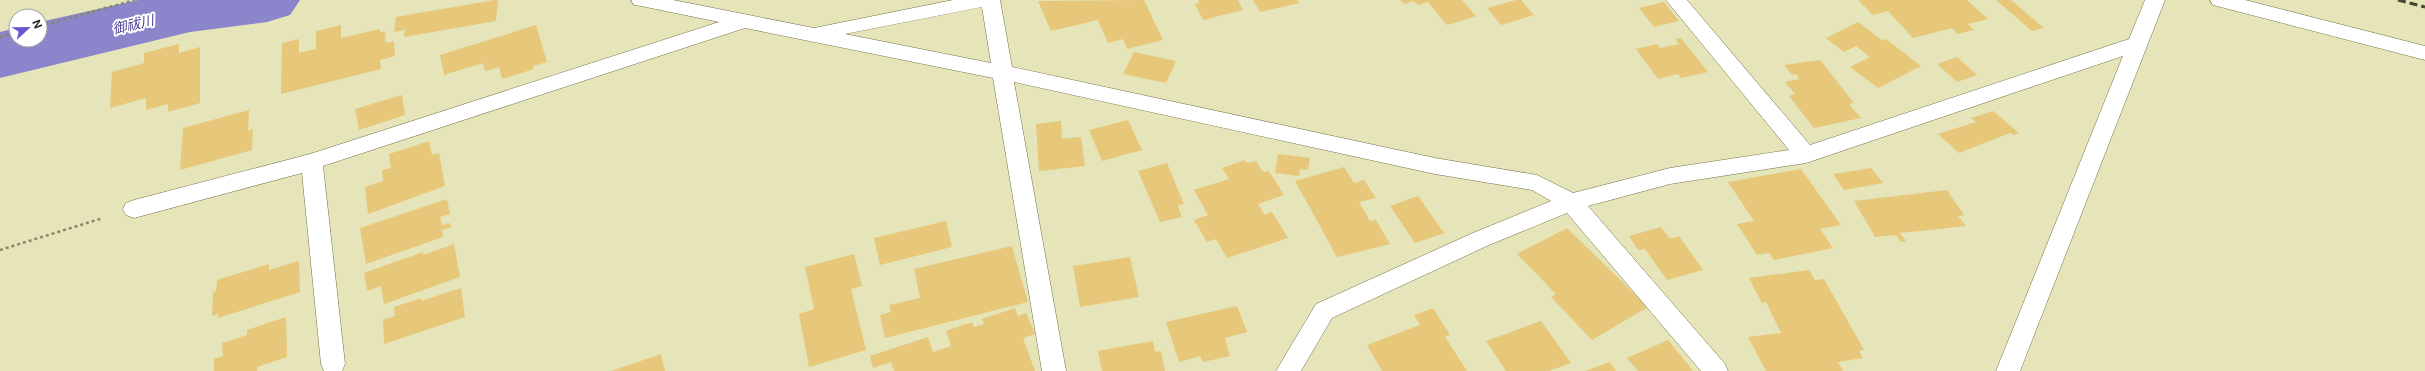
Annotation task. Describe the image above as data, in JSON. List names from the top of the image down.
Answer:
{
  "water": ["御祓川"],
  "north": "right"
}
